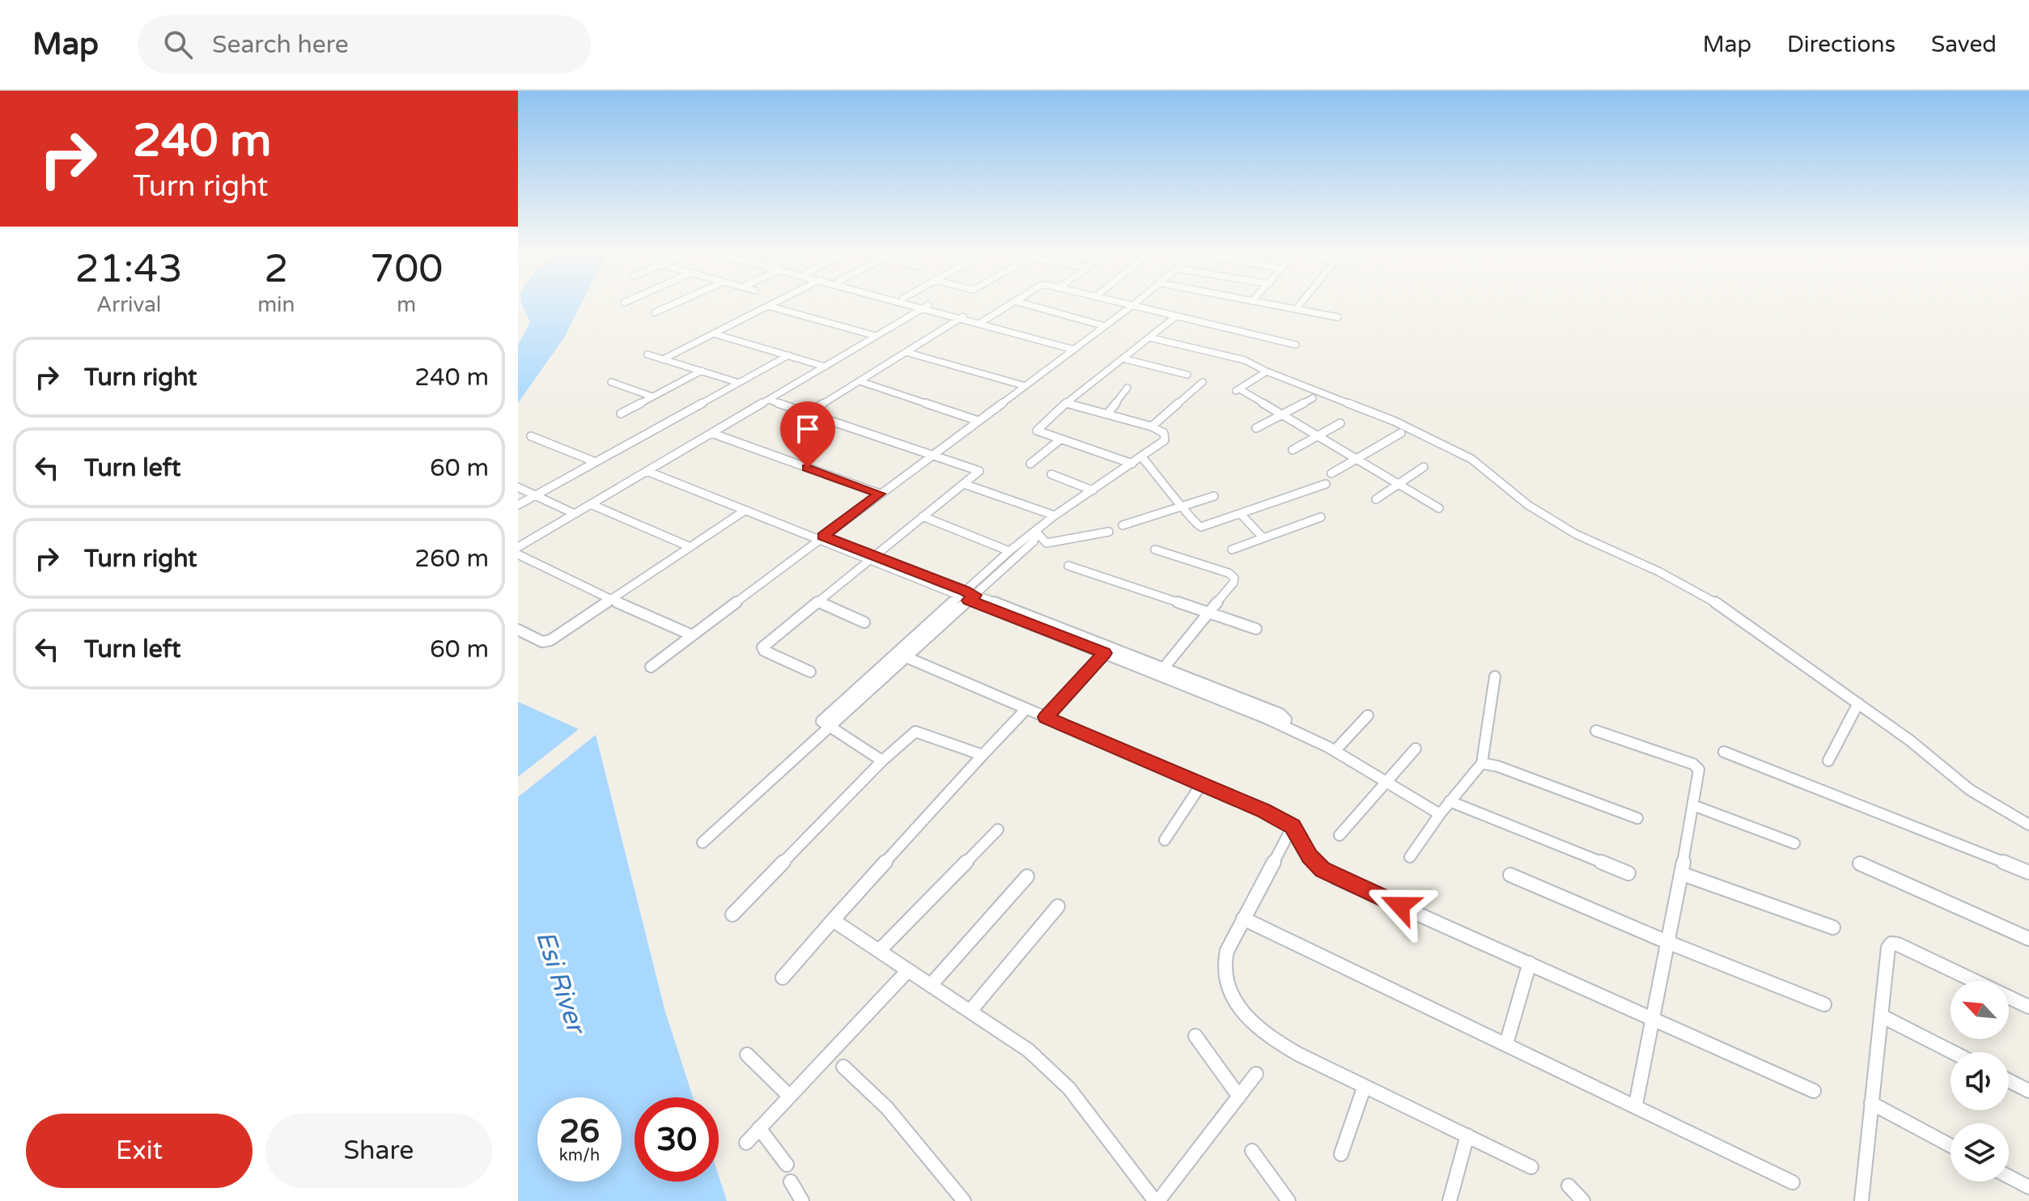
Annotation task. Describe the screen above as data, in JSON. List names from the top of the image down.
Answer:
{
  "water": ["Esi River"],
  "north": "top left",
  "page": {
    "header": "Map",
    "search": "Search here",
    "nav": ["Map", "Directions", "Saved"],
    "turn": ["240 m", "Turn right"],
    "eta": [
      "21:43",
      "Arrival",
      "2",
      "min",
      "700",
      "m"
    ],
    "list": [
      {
        "name": "Turn right",
        "value": "240 m"
      },
      {
        "name": "Turn left",
        "value": "60 m"
      },
      {
        "name": "Turn right",
        "value": "260 m"
      },
      {
        "name": "Turn left",
        "value": "60 m"
      }
    ],
    "speed": "26 km/h",
    "limit": "30",
    "buttons": ["Exit", "Share"]
  }
}
